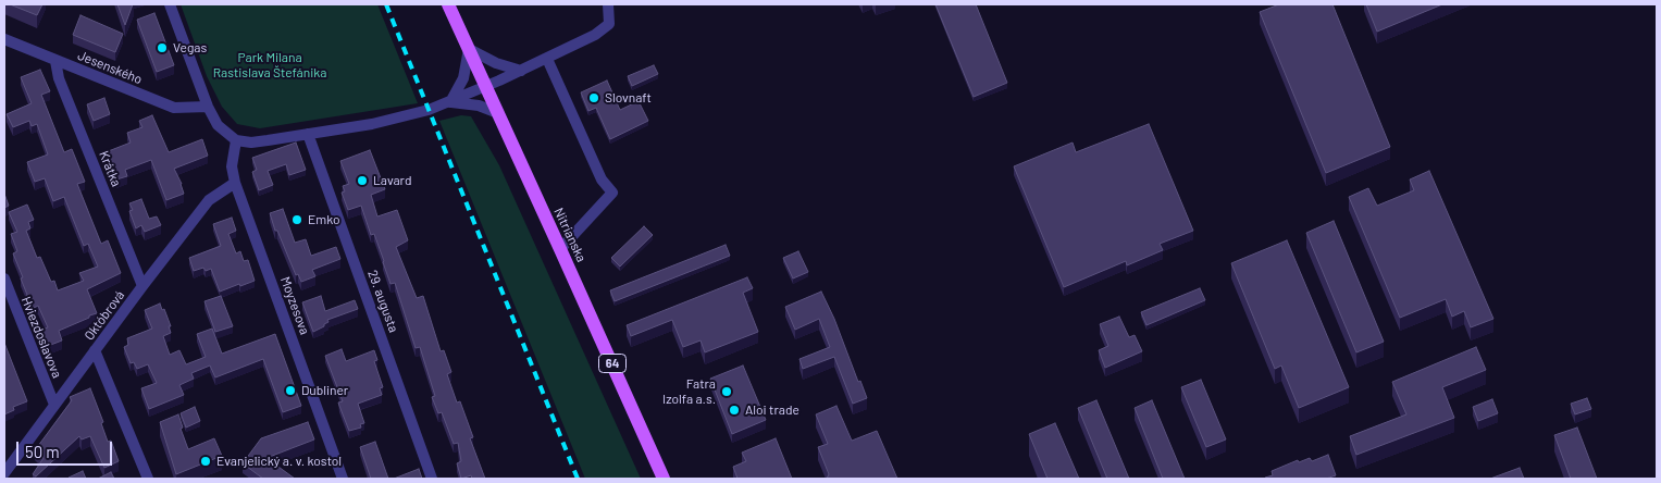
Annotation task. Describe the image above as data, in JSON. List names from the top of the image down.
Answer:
{
  "streets": {
    "main road": ["Nitrianska", "64"],
    "street": [
      "Jesenského",
      "Krátka",
      "29. augusta",
      "Moyzesova",
      "Októbrová",
      "Hviezdoslavova"
    ]
  },
  "crossings": [
    ["Jesenského", "Krátka"],
    ["Krátka", "Októbrová"],
    ["Moyzesova", "Októbrová"],
    ["Októbrová", "Hviezdoslavova"]
  ],
  "parks": ["Park Milana Rastislava Štefánika"],
  "places": [
    "Vegas",
    "Slovnaft",
    "Lavard",
    "Emko",
    "Dubliner",
    "Fatra Izolfa a.s.",
    "Aloi trade",
    "Evanjelický a. v. kostol"
  ],
  "scale_bar": "50 m"
}
